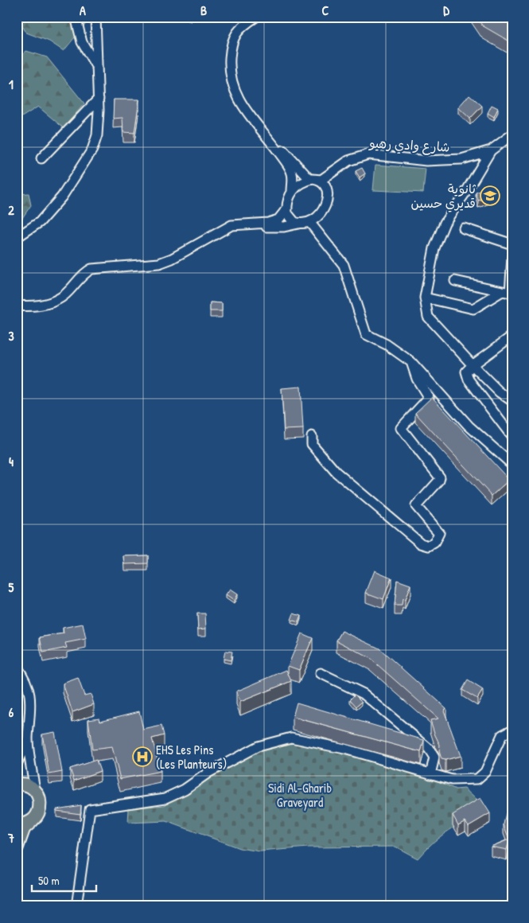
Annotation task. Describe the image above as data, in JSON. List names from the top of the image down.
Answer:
{
  "streets": {
    "street": ["شارع وادي رهيو"]
  },
  "parks": ["Sidi Al-Gharib Graveyard"],
  "places": {
    "school or university": ["ثانوية قديري حسين"],
    "hospital": ["EHS Les Pins (Les Planteurs)"]
  },
  "scale_bar": "50 m",
  "grid": {
    "columns": [
      "A",
      "B",
      "C",
      "D"
    ],
    "rows": [
      "1",
      "2",
      "3",
      "4",
      "5",
      "6",
      "7"
    ]
  }
}
